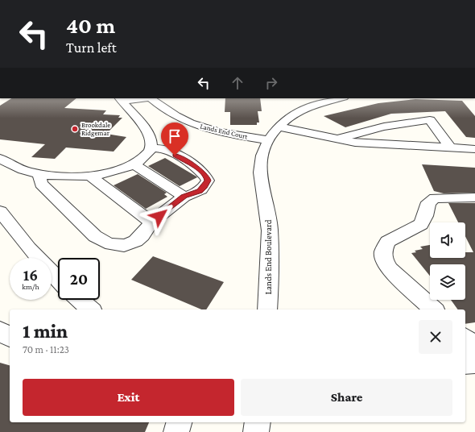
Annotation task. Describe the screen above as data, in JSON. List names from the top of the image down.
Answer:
{
  "streets": {
    "street": ["Lands End Court", "Lands End Boulevard"]
  },
  "crossings": [
    ["Lands End Court", "Lands End Boulevard"]
  ],
  "places": ["Brookdale Ridgemar"],
  "page": {
    "turn": ["40 m", "Turn left"],
    "speed": "16 km/h",
    "limit": "20",
    "heading": ["1 min", "70 m · 11:23"],
    "buttons": ["Exit", "Share"]
  }
}
